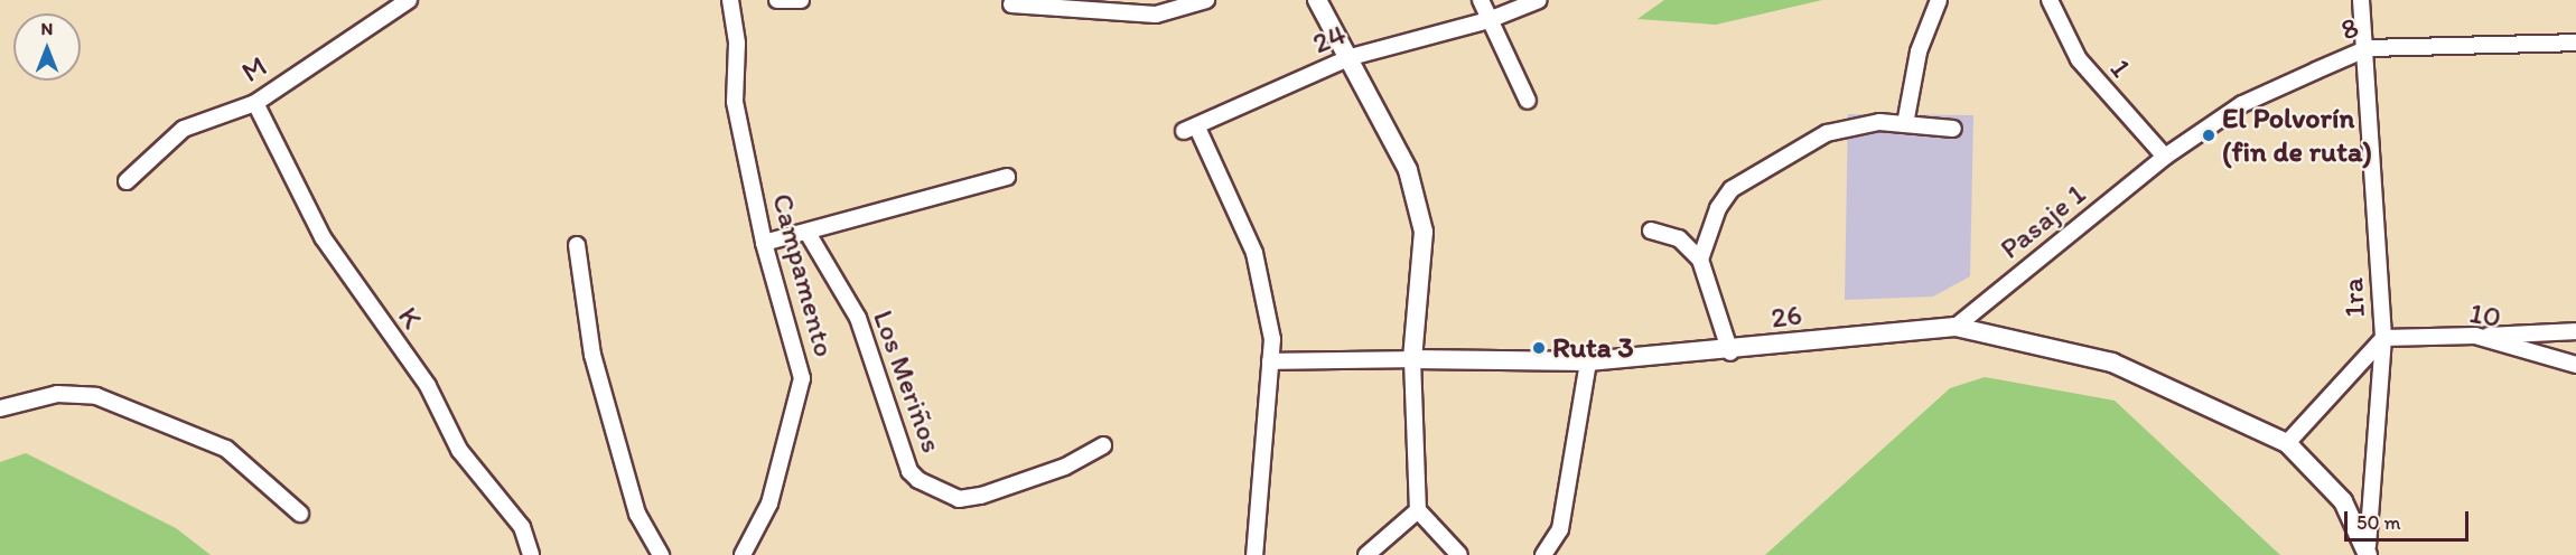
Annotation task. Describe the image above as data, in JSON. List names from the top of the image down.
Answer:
{
  "streets": {
    "street": [
      "8",
      "24",
      "1",
      "M",
      "Pasaje 1",
      "Campamento",
      "1ra",
      "10",
      "26",
      "K",
      "Los Meriños"
    ]
  },
  "crossings": [
    ["8", "1"],
    ["8", "Pasaje 1"],
    ["8", "1ra"],
    ["24", "26"],
    ["1", "Pasaje 1"],
    ["M", "K"],
    ["Pasaje 1", "26"],
    ["1ra", "10"]
  ],
  "places": ["El Polvorín (fin de ruta)", "Ruta 3"],
  "scale_bar": "50 m",
  "north": "top"
}
